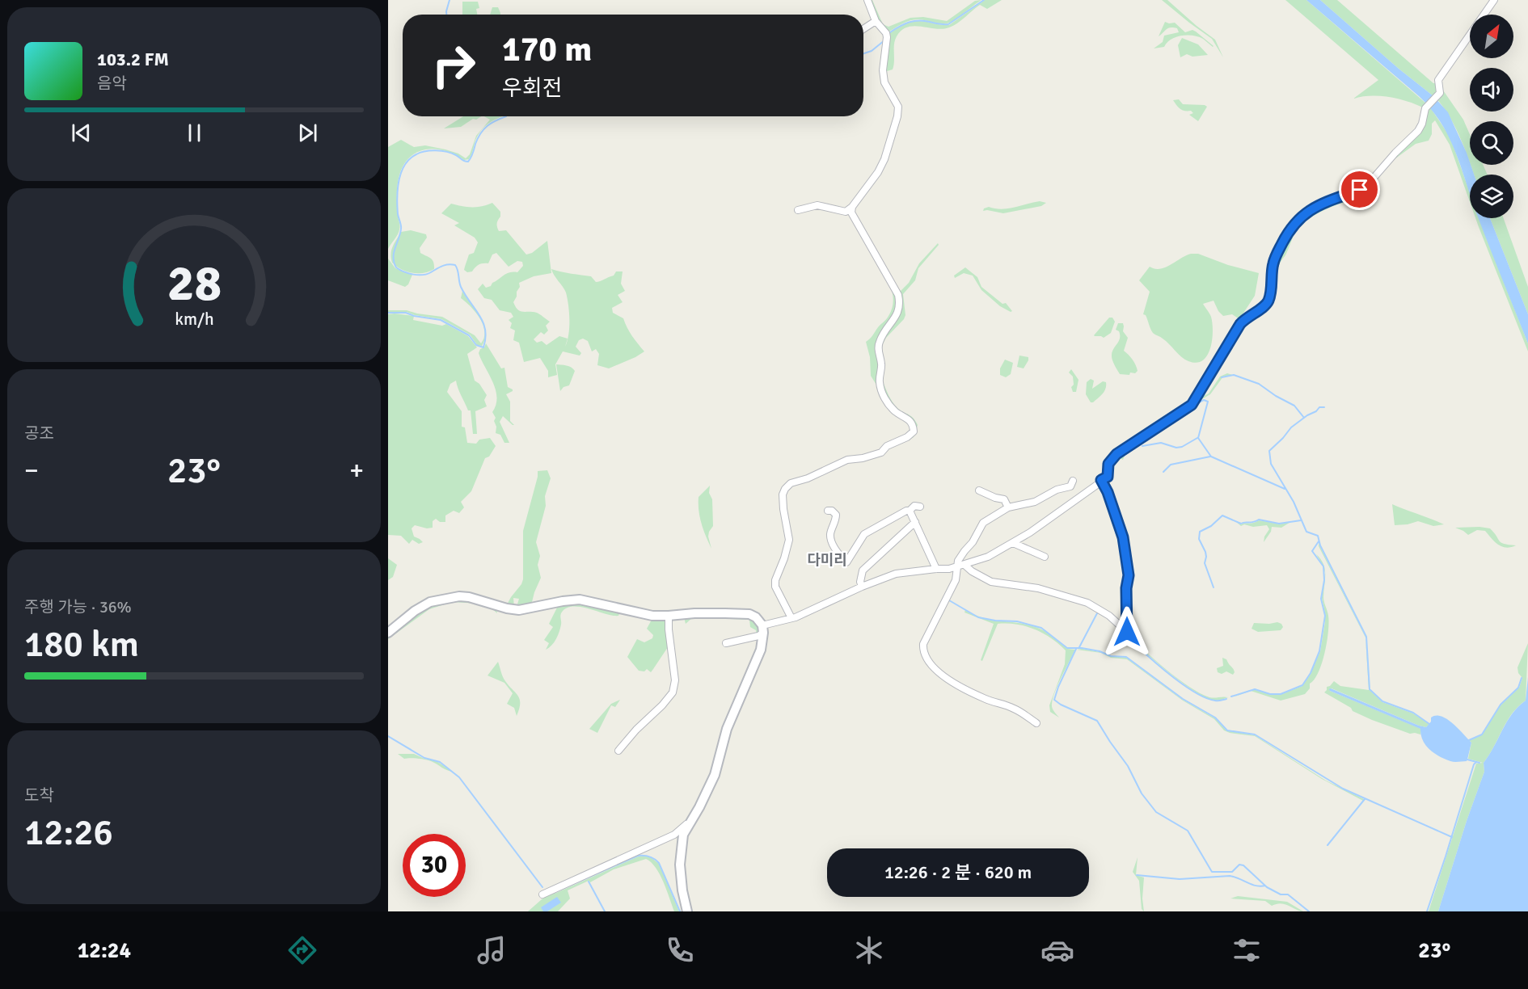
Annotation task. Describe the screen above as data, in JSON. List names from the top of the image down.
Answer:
{
  "districts": ["다미리"],
  "north": "top right",
  "page": {
    "turn": ["170 m", "우회전"],
    "song": ["103.2 FM", "음악"],
    "tile": [
      "공조",
      ["주행 가능 · 36%", "180 km"],
      ["도착", "12:26"]
    ],
    "heat": ["−", "23°", "+"],
    "limit": "30",
    "trip": "12:26 · 2 분 · 620 m",
    "tabs": ["12:24", "23°"],
    "gauge": ["28", "km/h"]
  }
}
